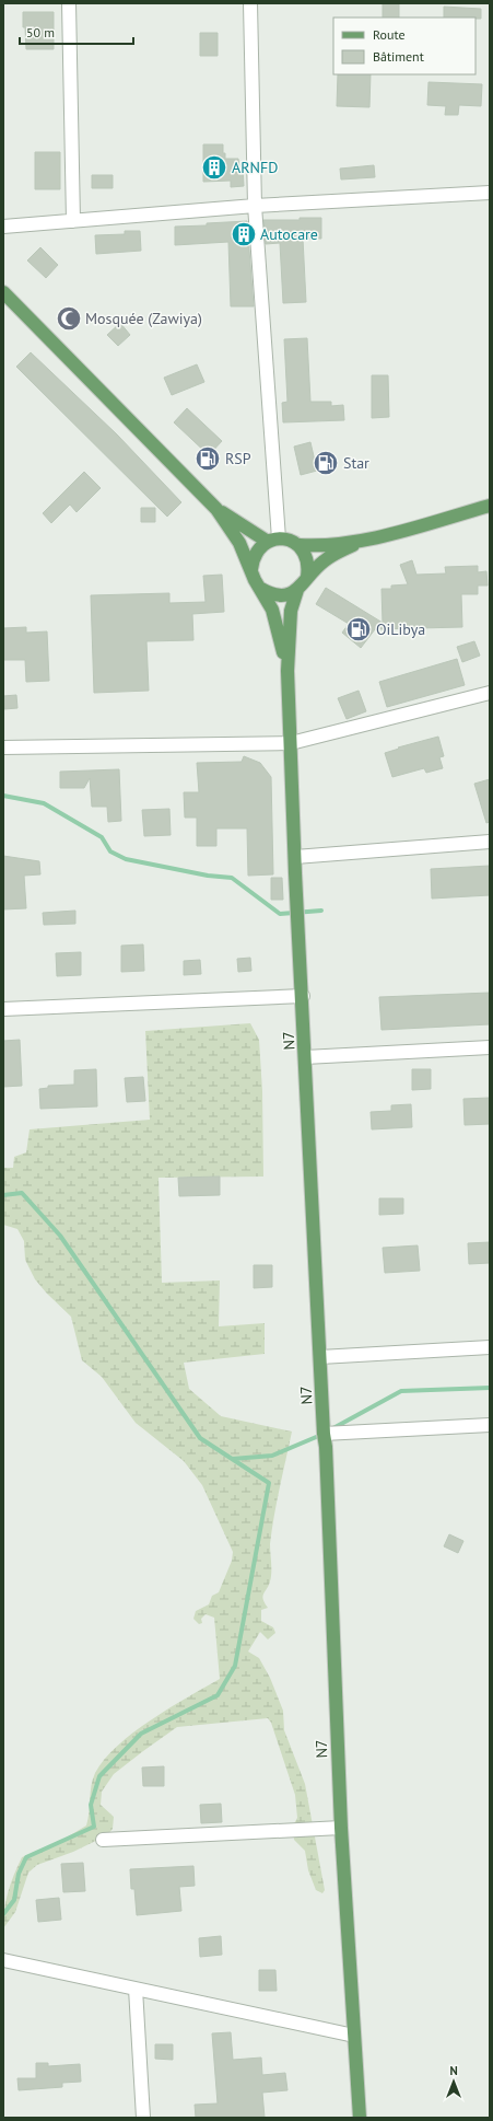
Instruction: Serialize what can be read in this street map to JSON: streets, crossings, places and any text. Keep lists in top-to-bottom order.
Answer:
{
  "streets": {
    "main road": ["N7"]
  },
  "places": {
    "building": ["ARNFD", "Autocare"],
    "mosque": ["Mosquée (Zawiya)"],
    "fuel station": ["RSP", "Star", "OiLibya"]
  },
  "legend": ["Route", "Bâtiment"],
  "scale_bar": "50 m",
  "north": "top"
}
